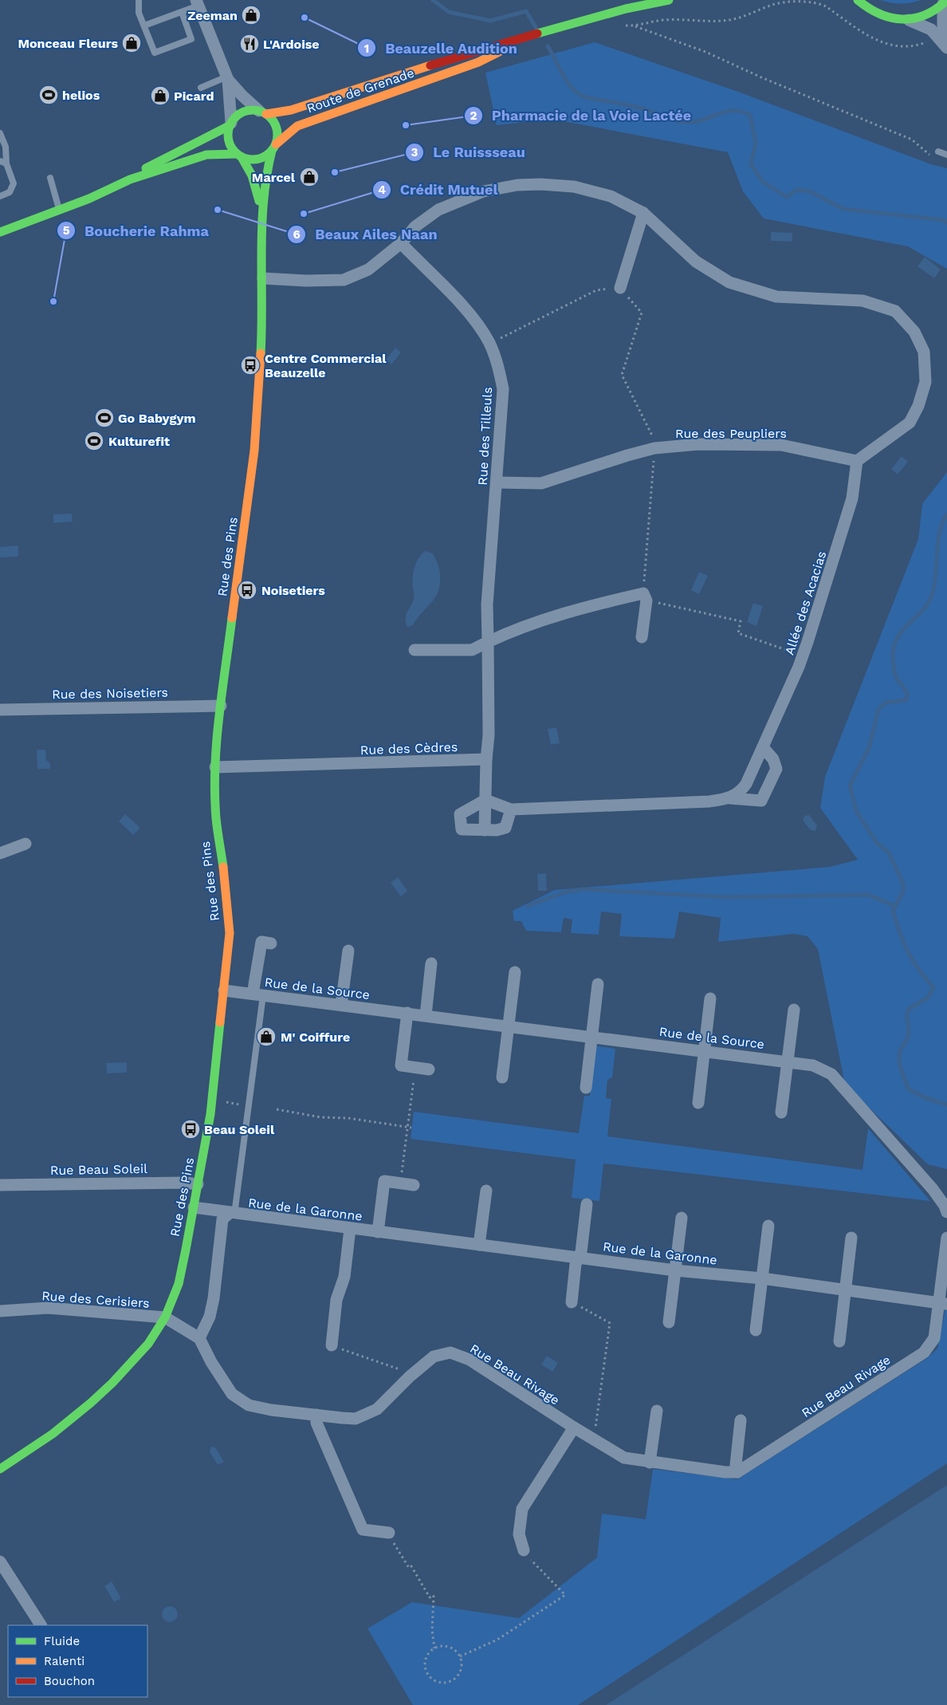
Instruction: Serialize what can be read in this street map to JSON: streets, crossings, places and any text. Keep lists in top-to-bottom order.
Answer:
{
  "streets": {
    "street": [
      "Route de Grenade",
      "Rue des Peupliers",
      "Rue des Tilleuls",
      "Rue des Pins",
      "Allée des Acacias",
      "Rue des Noisetiers",
      "Rue des Cèdres",
      "Rue de la Source",
      "Rue Beau Soleil",
      "Rue de la Garonne",
      "Rue des Cerisiers",
      "Rue Beau Rivage"
    ]
  },
  "crossings": [
    ["Route de Grenade", "Rue des Pins"],
    ["Rue des Peupliers", "Rue des Tilleuls"],
    ["Rue des Peupliers", "Allée des Acacias"],
    ["Rue des Pins", "Rue des Noisetiers"],
    ["Rue des Pins", "Rue des Cèdres"],
    ["Rue des Pins", "Rue de la Source"],
    ["Rue des Pins", "Rue Beau Soleil"],
    ["Rue des Pins", "Rue de la Garonne"],
    ["Rue des Pins", "Rue des Cerisiers"],
    ["Rue de la Garonne", "Rue Beau Rivage"]
  ],
  "places": {
    "shop": [
      "Zeeman",
      "Monceau Fleurs",
      "Picard",
      "Marcel",
      "M' Coiffure"
    ],
    "other": [
      "Beauzelle Audition",
      "Pharmacie de la Voie Lactée",
      "Le Ruissseau",
      "Beaux Ailes Naan",
      "Crédit Mutuel",
      "Boucherie Rahma"
    ],
    "restaurant": ["L'Ardoise"],
    "sports": ["helios", "Go Babygym", "Kulturefit"],
    "bus stop": ["Centre Commercial Beauzelle", "Noisetiers", "Beau Soleil"]
  },
  "legend": ["Fluide", "Ralenti", "Bouchon"]
}
